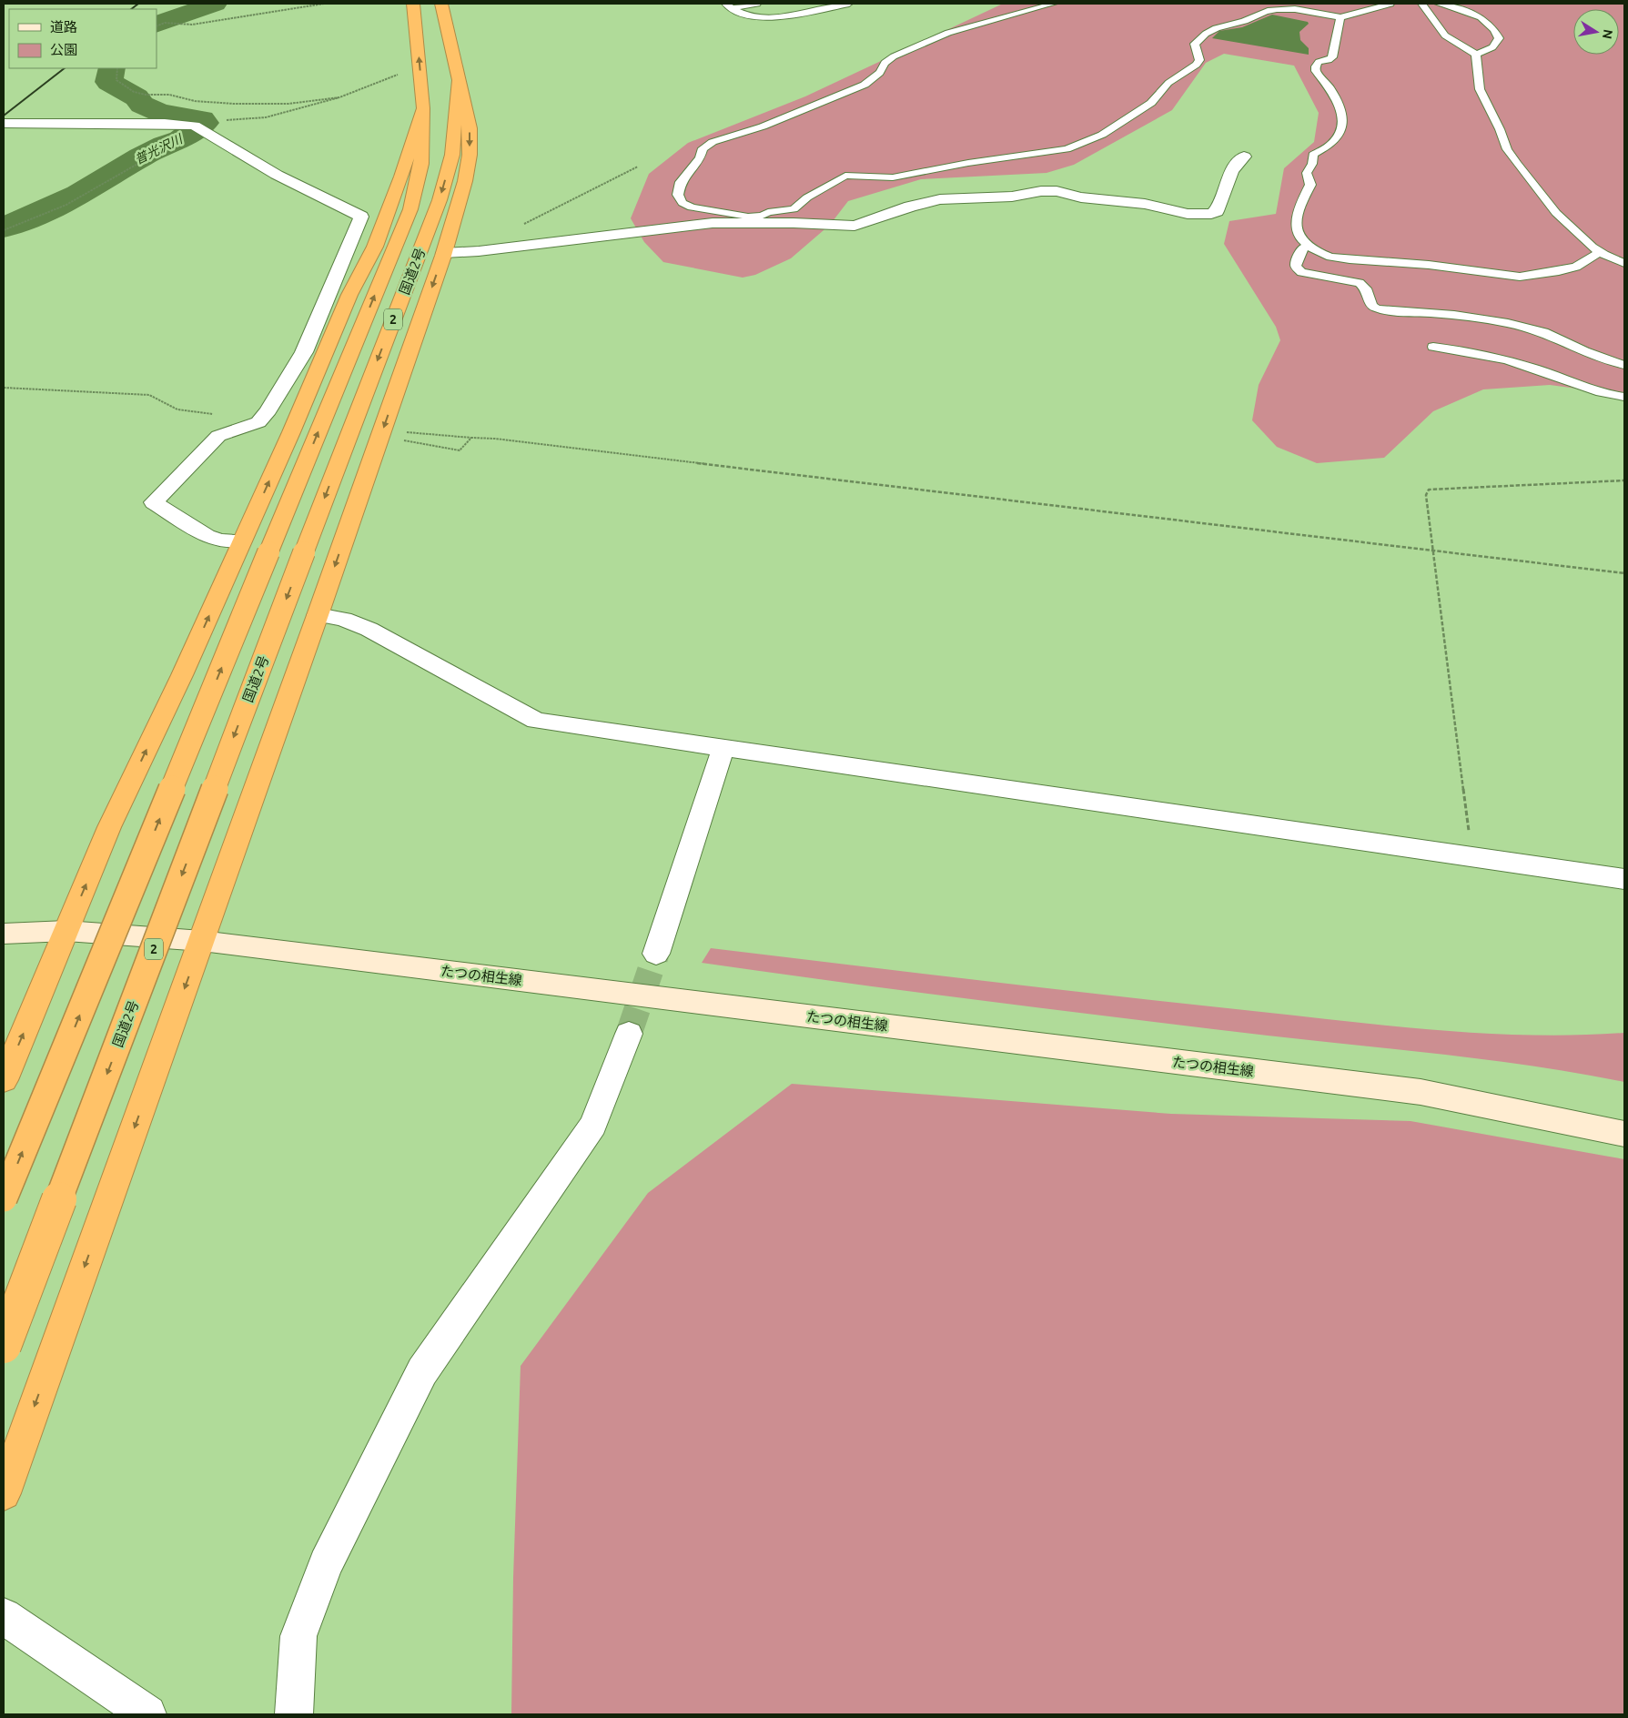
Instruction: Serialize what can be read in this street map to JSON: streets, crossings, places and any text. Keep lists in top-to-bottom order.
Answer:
{
  "streets": {
    "highway": ["国道2号", "2"],
    "main road": ["たつの相生線"]
  },
  "water": ["普光沢川"],
  "legend": ["道路", "公園"],
  "north": "right"
}
